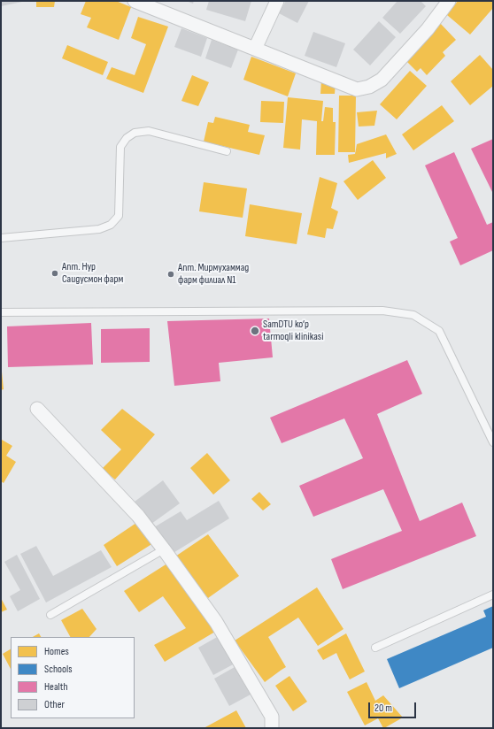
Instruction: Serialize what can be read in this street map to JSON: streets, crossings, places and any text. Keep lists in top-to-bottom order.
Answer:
{
  "places": ["Апт. Нур Саидусмон фарм", "Апт. Мирмухаммад фарм филиал N1", "SamDTU ko‘p tarmoqli klinikasi"],
  "legend": [
    "Homes",
    "Schools",
    "Health",
    "Other"
  ],
  "scale_bar": "20 m"
}
